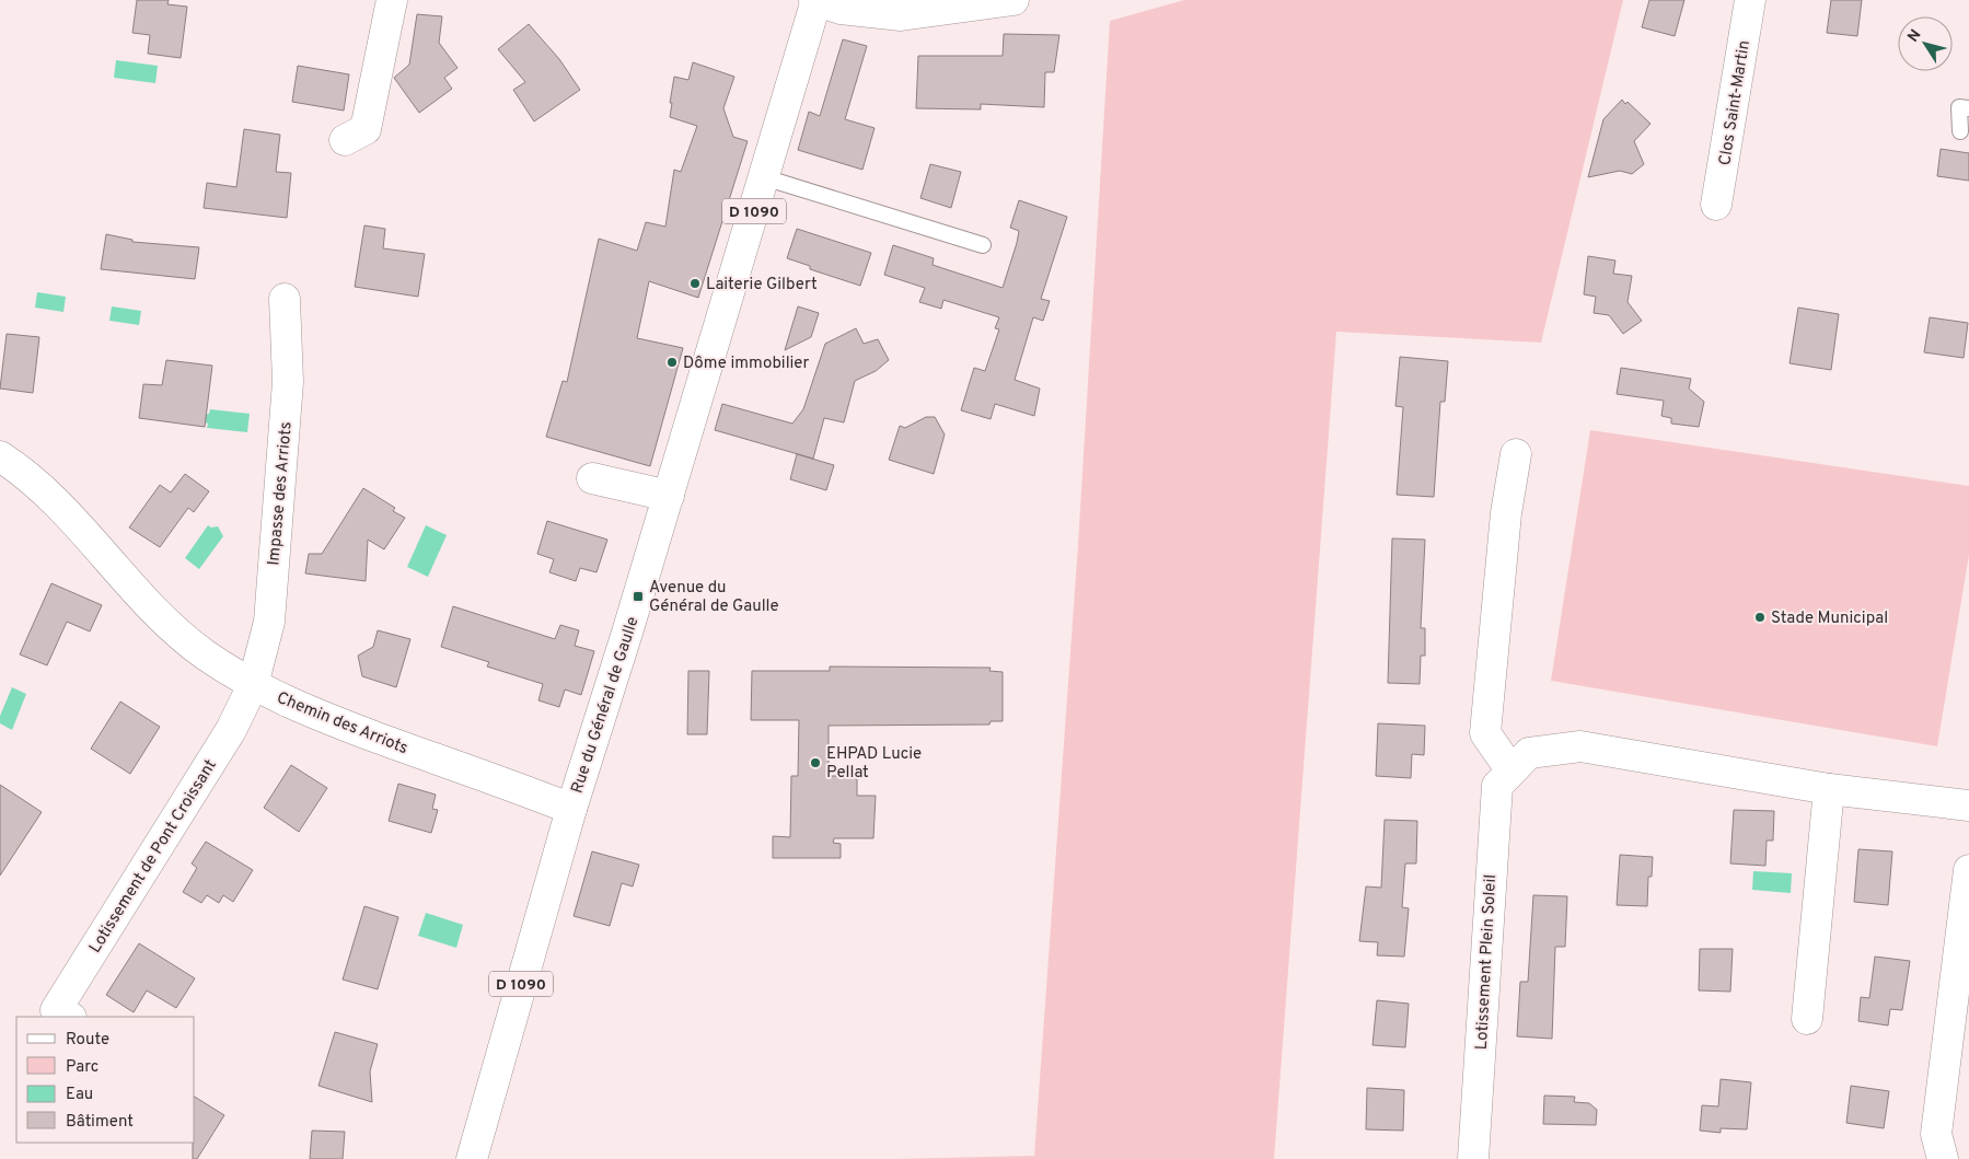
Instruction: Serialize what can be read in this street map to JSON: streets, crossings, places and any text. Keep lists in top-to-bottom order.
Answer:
{
  "streets": {
    "street": [
      "Clos Saint-Martin",
      "D 1090",
      "Impasse des Arriots",
      "Rue du Général de Gaulle",
      "Chemin des Arriots",
      "Lotissement de Pont Croissant",
      "Lotissement Plein Soleil"
    ]
  },
  "crossings": [
    ["Impasse des Arriots", "Chemin des Arriots"],
    ["Impasse des Arriots", "Lotissement de Pont Croissant"],
    ["Rue du Général de Gaulle", "Chemin des Arriots"],
    ["Chemin des Arriots", "Lotissement de Pont Croissant"]
  ],
  "places": {
    "other": [
      "Laiterie Gilbert",
      "Dôme immobilier",
      "Stade Municipal",
      "EHPAD Lucie Pellat"
    ],
    "transit": ["Avenue du Général de Gaulle"]
  },
  "legend": [
    "Route",
    "Parc",
    "Eau",
    "Bâtiment"
  ],
  "north": "top left"
}
